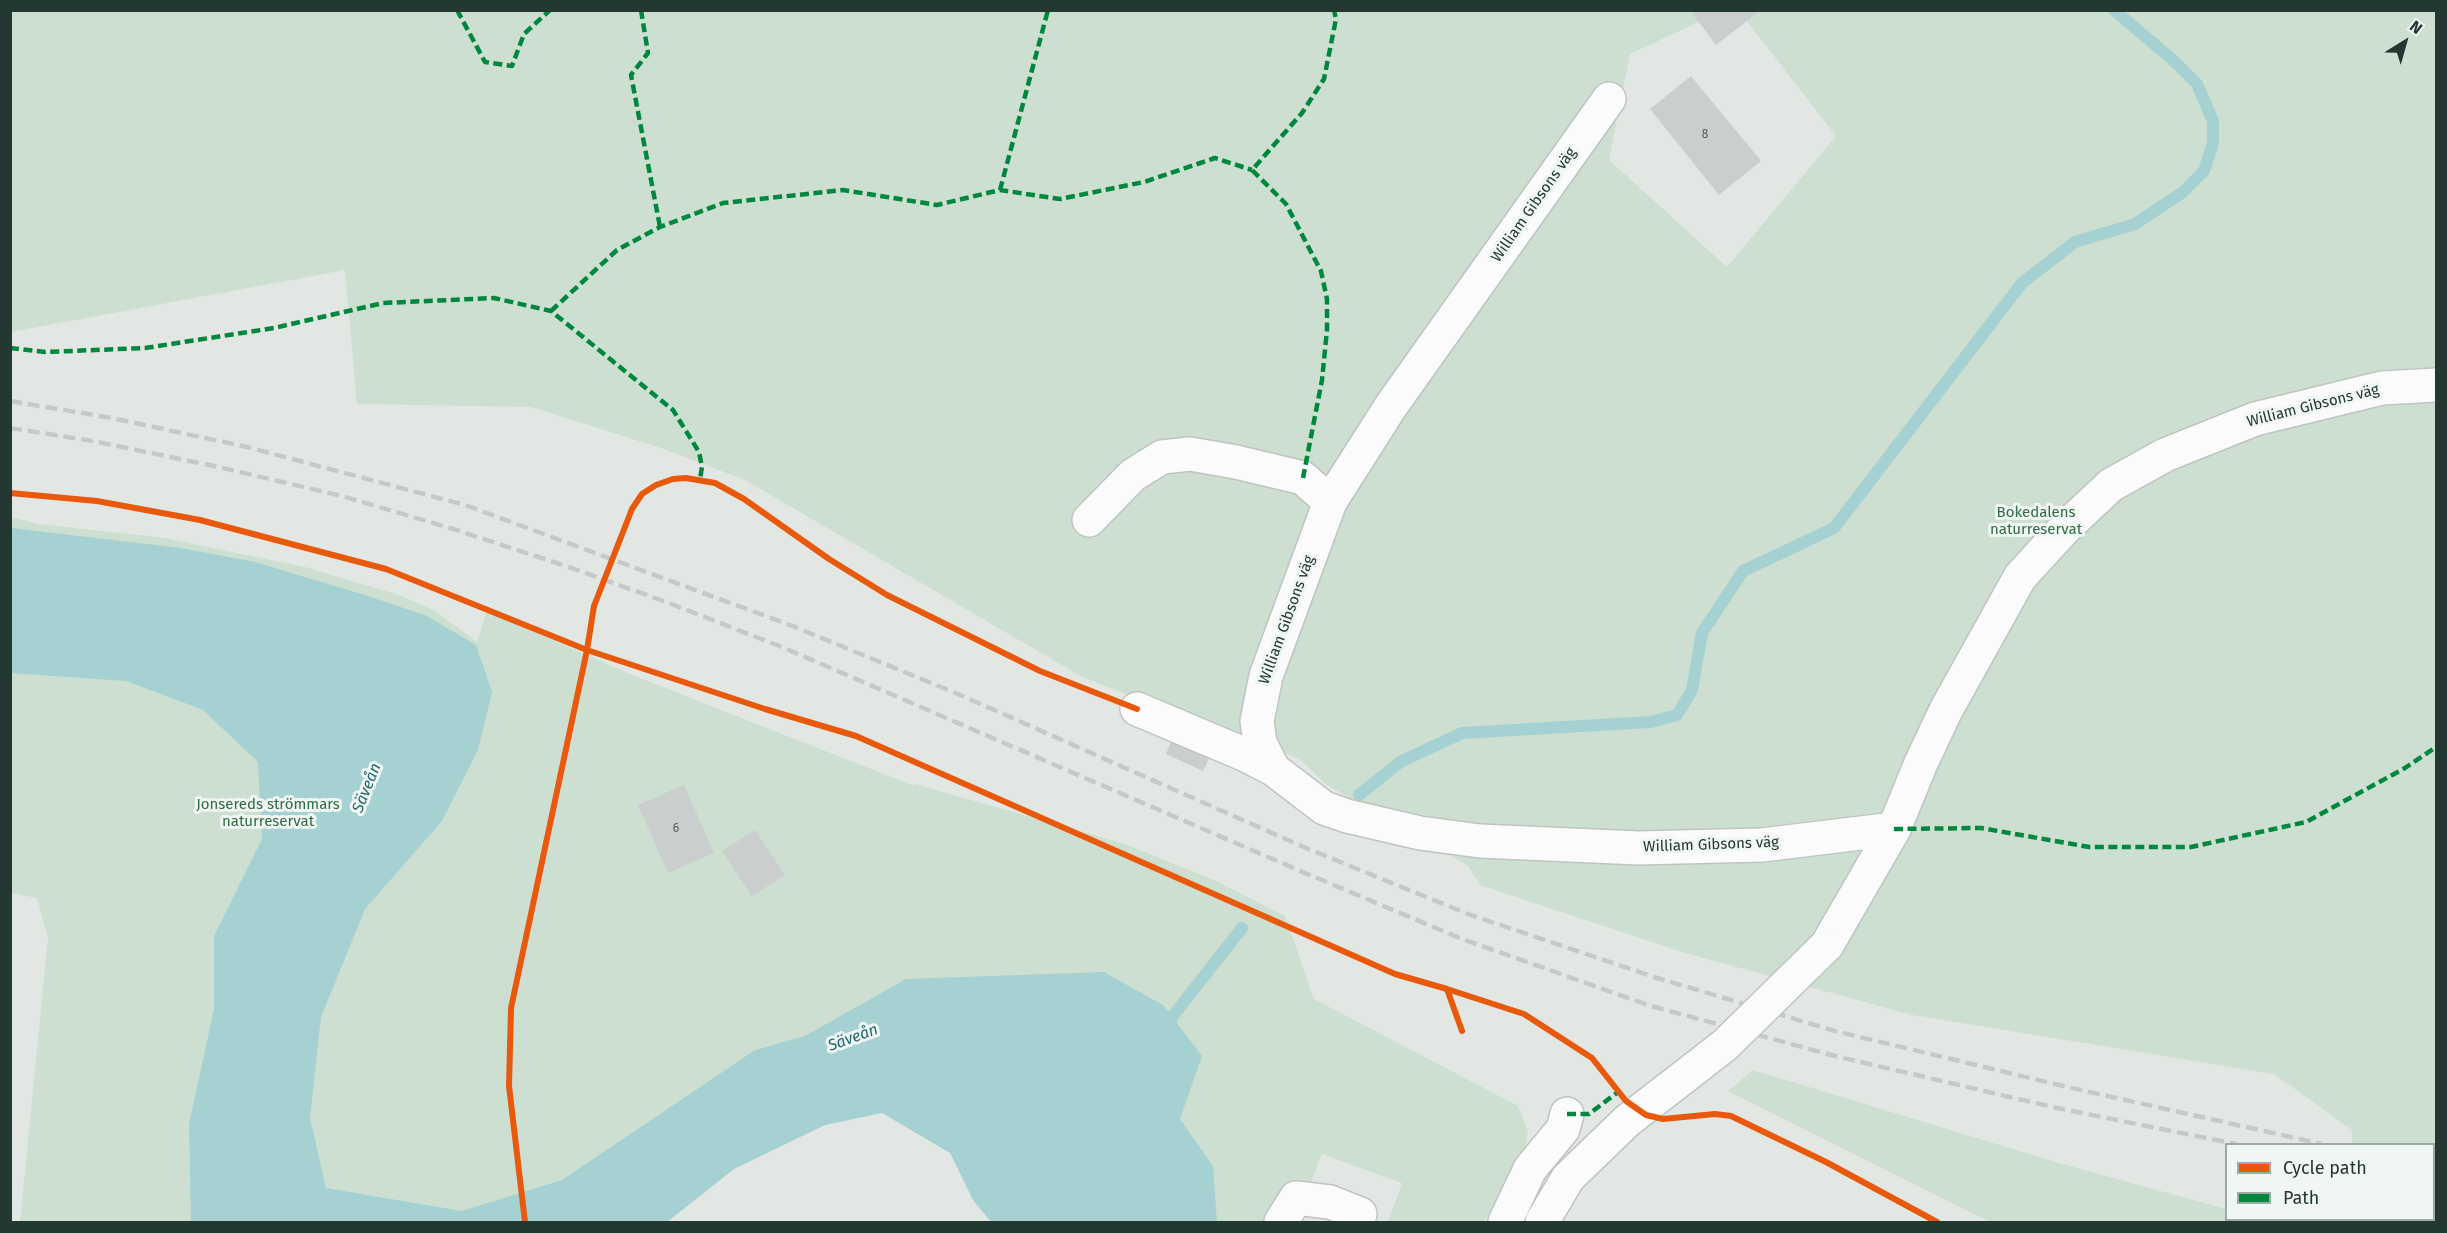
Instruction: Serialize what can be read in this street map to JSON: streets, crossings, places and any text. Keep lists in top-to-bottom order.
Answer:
{
  "streets": {
    "street": ["William Gibsons väg"]
  },
  "water": ["Säveån"],
  "parks": ["Bokedalens naturreservat", "Jonsereds strömmars naturreservat"],
  "house_numbers": ["8", "6"],
  "legend": ["Cycle path", "Path"],
  "north": "top right"
}
